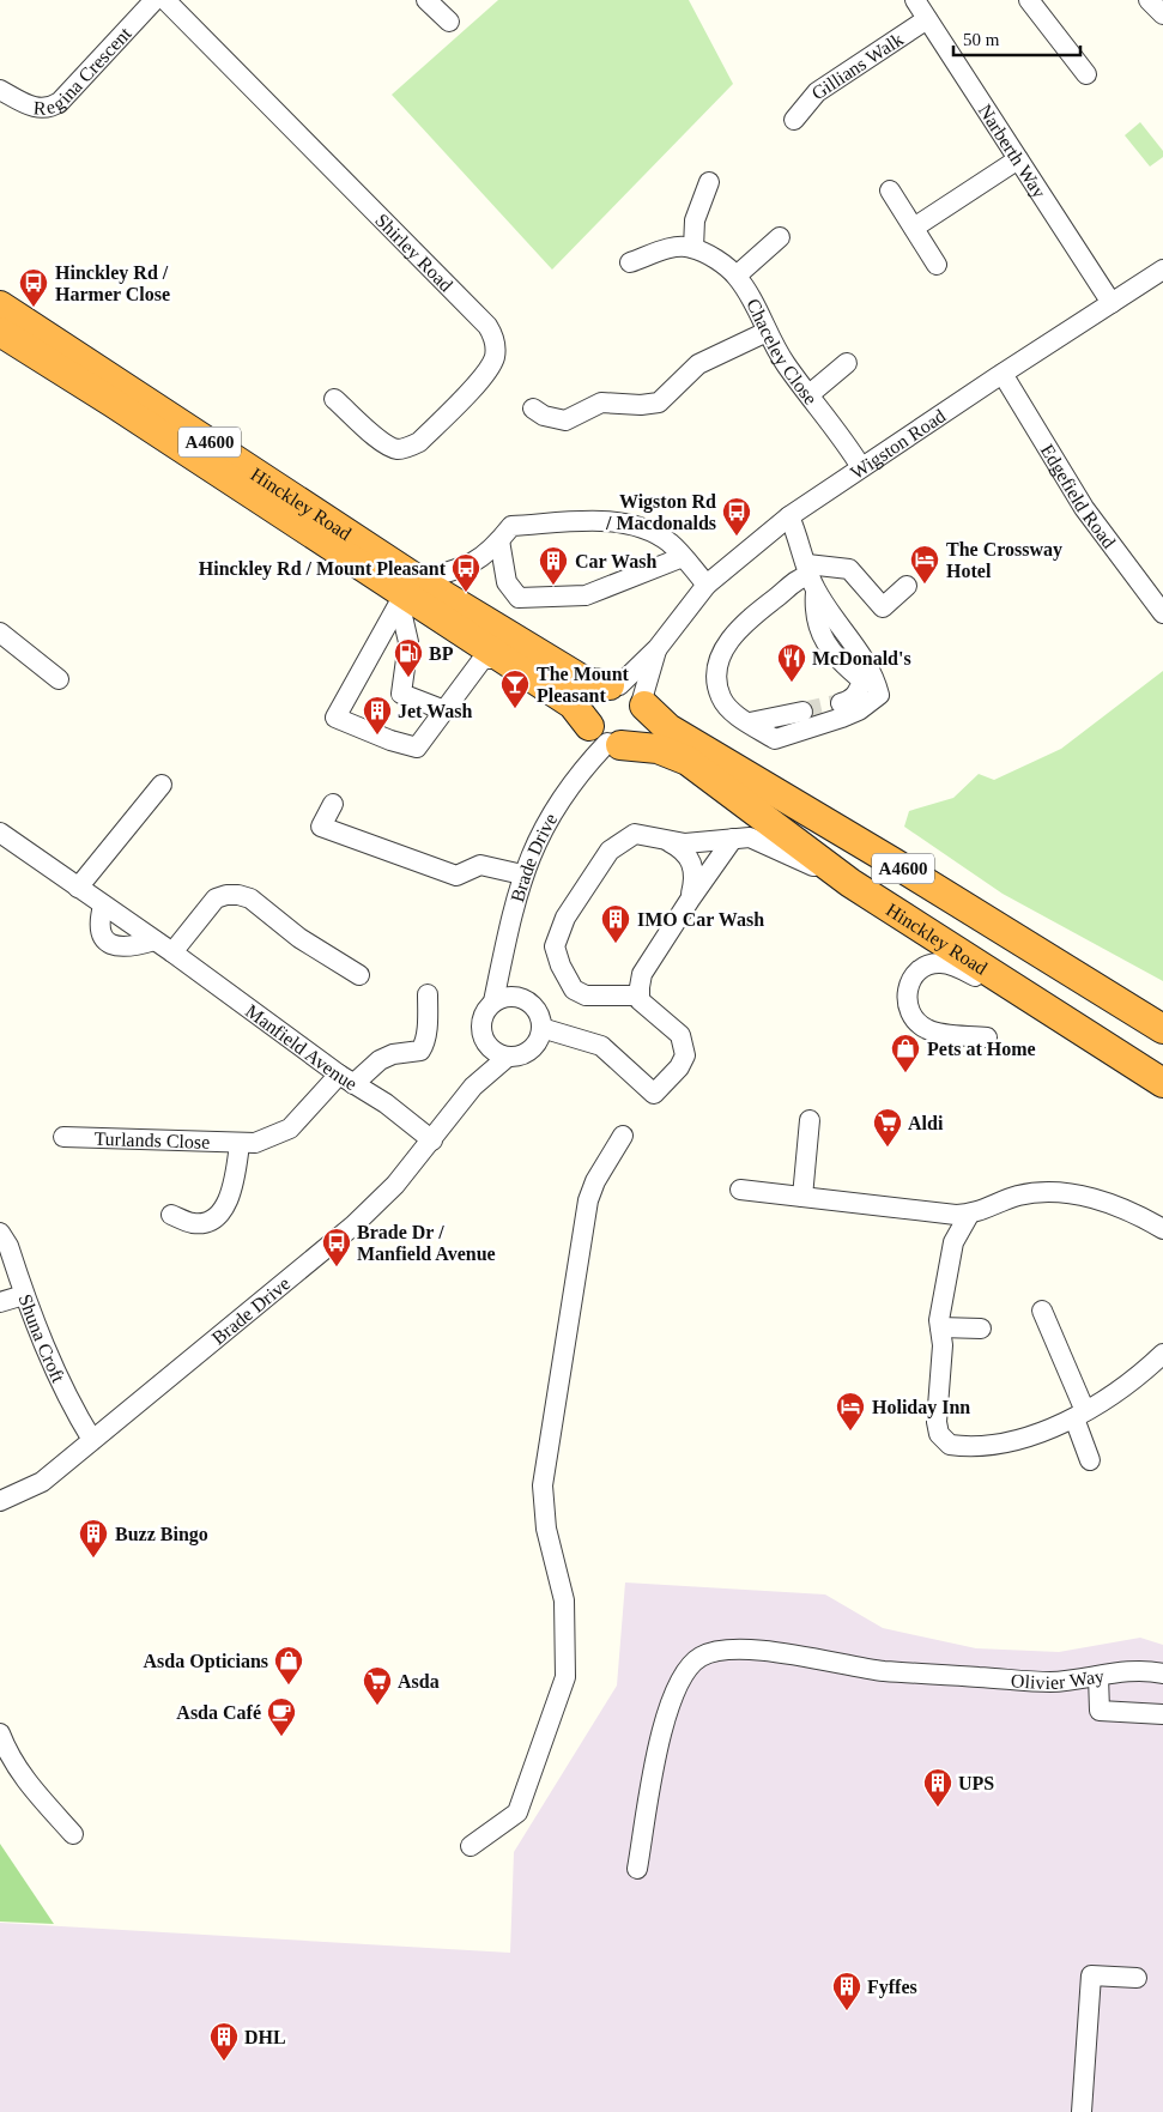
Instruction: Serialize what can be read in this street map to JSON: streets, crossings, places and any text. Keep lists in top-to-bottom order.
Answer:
{
  "streets": {
    "highway": ["A4600", "Hinckley Road"],
    "street": [
      "Regina Crescent",
      "Gillians Walk",
      "Narberth Way",
      "Shirley Road",
      "Chaceley Close",
      "Wigston Road",
      "Edgefield Road",
      "Brade Drive",
      "Manfield Avenue",
      "Turlands Close",
      "Shuna Croft",
      "Olivier Way"
    ]
  },
  "crossings": [
    ["Gillians Walk", "Narberth Way"],
    ["Narberth Way", "Wigston Road"],
    ["Chaceley Close", "Wigston Road"],
    ["Wigston Road", "Edgefield Road"],
    ["Wigston Road", "Hinckley Road"],
    ["Wigston Road", "Brade Drive"],
    ["Hinckley Road", "Brade Drive"],
    ["Brade Drive", "Manfield Avenue"],
    ["Brade Drive", "Shuna Croft"],
    ["Manfield Avenue", "Turlands Close"]
  ],
  "places": {
    "bus stop": [
      "Hinckley Rd / Harmer Close",
      "Wigston Rd / Macdonalds",
      "Hinckley Rd / Mount Pleasant",
      "Brade Dr / Manfield Avenue"
    ],
    "hotel": ["The Crossway Hotel", "Holiday Inn"],
    "building": [
      "Car Wash",
      "Jet Wash",
      "IMO Car Wash",
      "Buzz Bingo",
      "UPS",
      "Fyffes",
      "DHL"
    ],
    "fuel station": ["BP"],
    "restaurant": ["McDonald's"],
    "bar": ["The Mount Pleasant"],
    "shop": ["Pets at Home", "Asda Opticians"],
    "supermarket": ["Aldi", "Asda"],
    "cafe": ["Asda Café"]
  },
  "scale_bar": "50 m"
}
